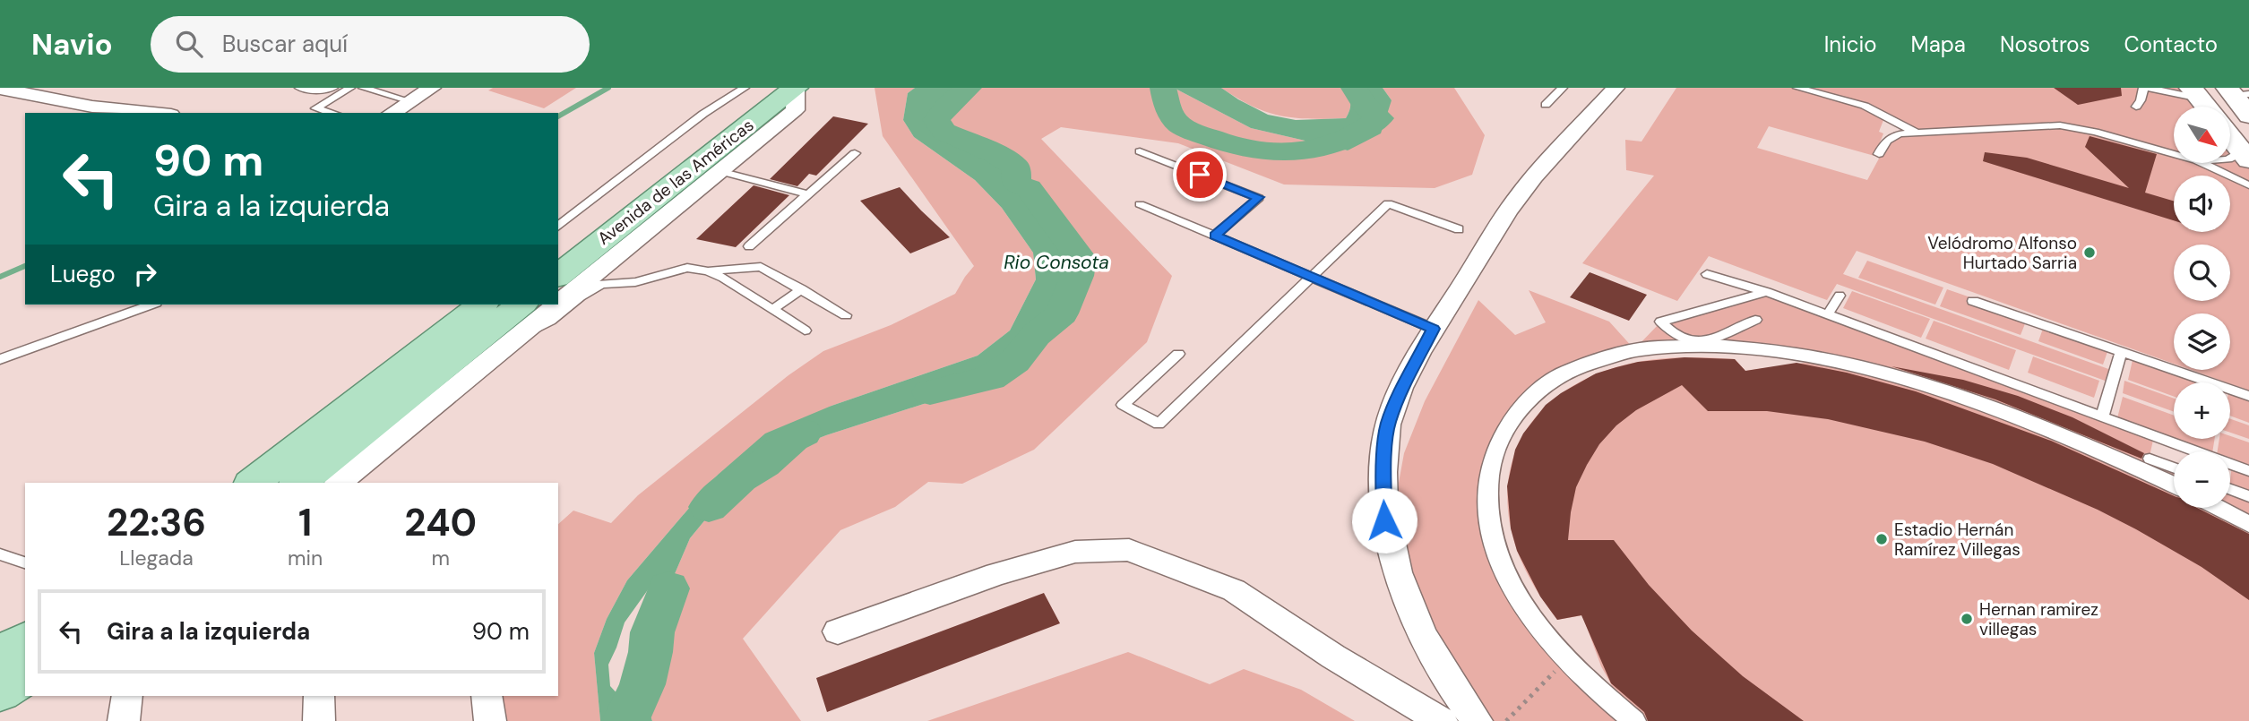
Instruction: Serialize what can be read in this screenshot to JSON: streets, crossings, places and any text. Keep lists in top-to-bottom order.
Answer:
{
  "streets": {
    "main road": ["Avenida de las Américas"]
  },
  "water": ["Rio Consota"],
  "places": ["Velódromo Alfonso Hurtado Sarria", "Estadio Hernán Ramírez Villegas", "Hernan ramirez villegas"],
  "north": "bottom right",
  "page": {
    "header": "Navio",
    "search": "Buscar aquí",
    "nav": [
      "Inicio",
      "Mapa",
      "Nosotros",
      "Contacto"
    ],
    "map_buttons": ["+", "−"],
    "turn": ["90 m", "Gira a la izquierda"],
    "then": "Luego",
    "eta": [
      "22:36",
      "Llegada",
      "1",
      "min",
      "240",
      "m"
    ],
    "list": [
      {
        "name": "Gira a la izquierda",
        "value": "90 m"
      }
    ]
  }
}
